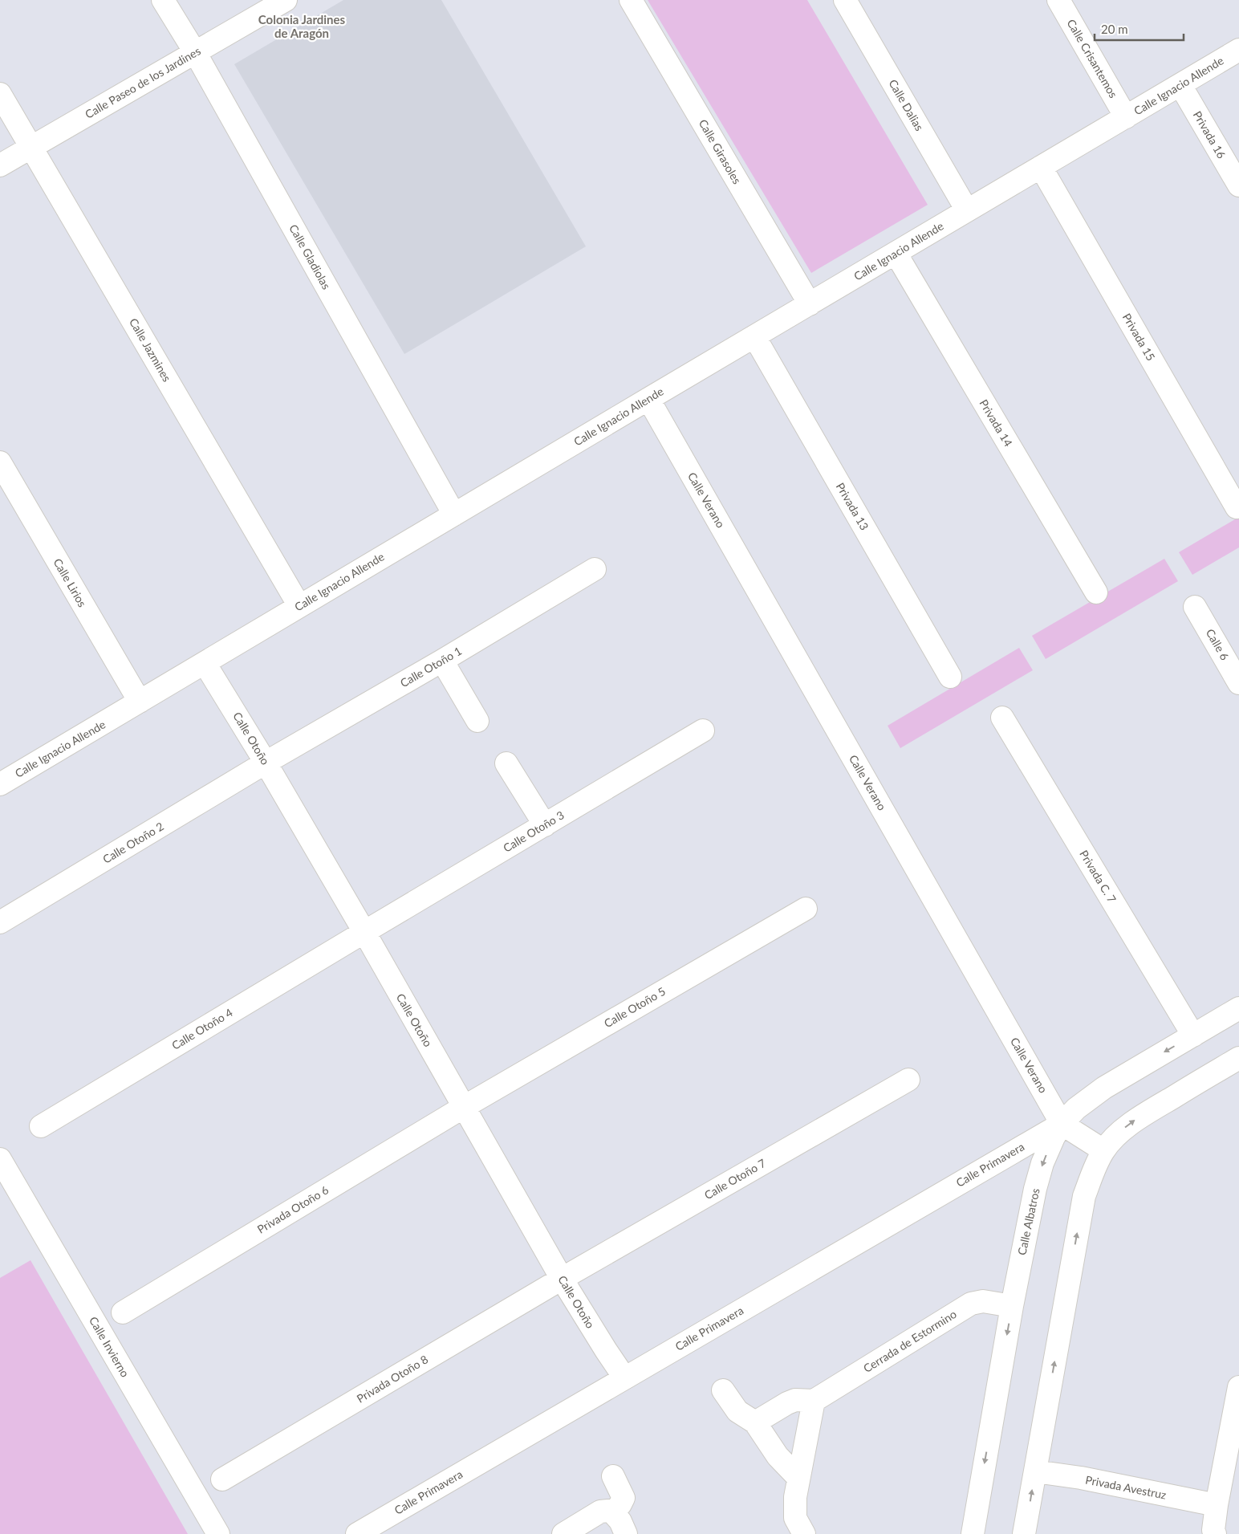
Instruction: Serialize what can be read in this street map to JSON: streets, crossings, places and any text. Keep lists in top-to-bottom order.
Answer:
{
  "streets": {
    "street": [
      "Calle Crisantemos",
      "Calle Paseo de los Jardines",
      "Calle Ignacio Allende",
      "Calle Dalias",
      "Privada 16",
      "Calle Girasoles",
      "Calle Gladiolas",
      "Privada 15",
      "Calle Jazmines",
      "Privada 14",
      "Calle Verano",
      "Privada 13",
      "Calle Lirios",
      "Calle 6",
      "Calle Otoño 1",
      "Calle Otoño",
      "Calle Otoño 3",
      "Calle Otoño 2",
      "Privada C. 7",
      "Calle Otoño 5",
      "Calle Otoño 4",
      "Calle Primavera",
      "Calle Otoño 7",
      "Privada Otoño 6",
      "Calle Albatros",
      "Cerrada de Estormino",
      "Calle Invierno",
      "Privada Otoño 8",
      "Privada Avestruz"
    ]
  },
  "crossings": [
    ["Calle Crisantemos", "Calle Ignacio Allende"],
    ["Calle Paseo de los Jardines", "Calle Gladiolas"],
    ["Calle Paseo de los Jardines", "Calle Jazmines"],
    ["Calle Ignacio Allende", "Calle Dalias"],
    ["Calle Ignacio Allende", "Privada 16"],
    ["Calle Ignacio Allende", "Calle Girasoles"],
    ["Calle Ignacio Allende", "Calle Gladiolas"],
    ["Calle Ignacio Allende", "Privada 15"],
    ["Calle Ignacio Allende", "Calle Jazmines"],
    ["Calle Ignacio Allende", "Privada 14"],
    ["Calle Ignacio Allende", "Calle Verano"],
    ["Calle Ignacio Allende", "Privada 13"],
    ["Calle Ignacio Allende", "Calle Lirios"],
    ["Calle Ignacio Allende", "Calle Otoño"],
    ["Calle Verano", "Calle Primavera"],
    ["Calle Verano", "Calle Albatros"],
    ["Calle Otoño 1", "Calle Otoño"],
    ["Calle Otoño 1", "Calle Otoño 2"],
    ["Calle Otoño", "Calle Otoño 3"],
    ["Calle Otoño", "Calle Otoño 2"],
    ["Calle Otoño", "Calle Otoño 5"],
    ["Calle Otoño", "Calle Otoño 4"],
    ["Calle Otoño", "Calle Primavera"],
    ["Calle Otoño", "Calle Otoño 7"],
    ["Calle Otoño", "Privada Otoño 6"],
    ["Calle Otoño", "Privada Otoño 8"],
    ["Calle Otoño 3", "Calle Otoño 4"],
    ["Privada C. 7", "Calle Albatros"],
    ["Calle Otoño 5", "Privada Otoño 6"],
    ["Calle Primavera", "Calle Albatros"],
    ["Calle Otoño 7", "Privada Otoño 8"],
    ["Calle Albatros", "Cerrada de Estormino"]
  ],
  "districts": ["Colonia Jardines de Aragón"],
  "scale_bar": "20 m"
}
